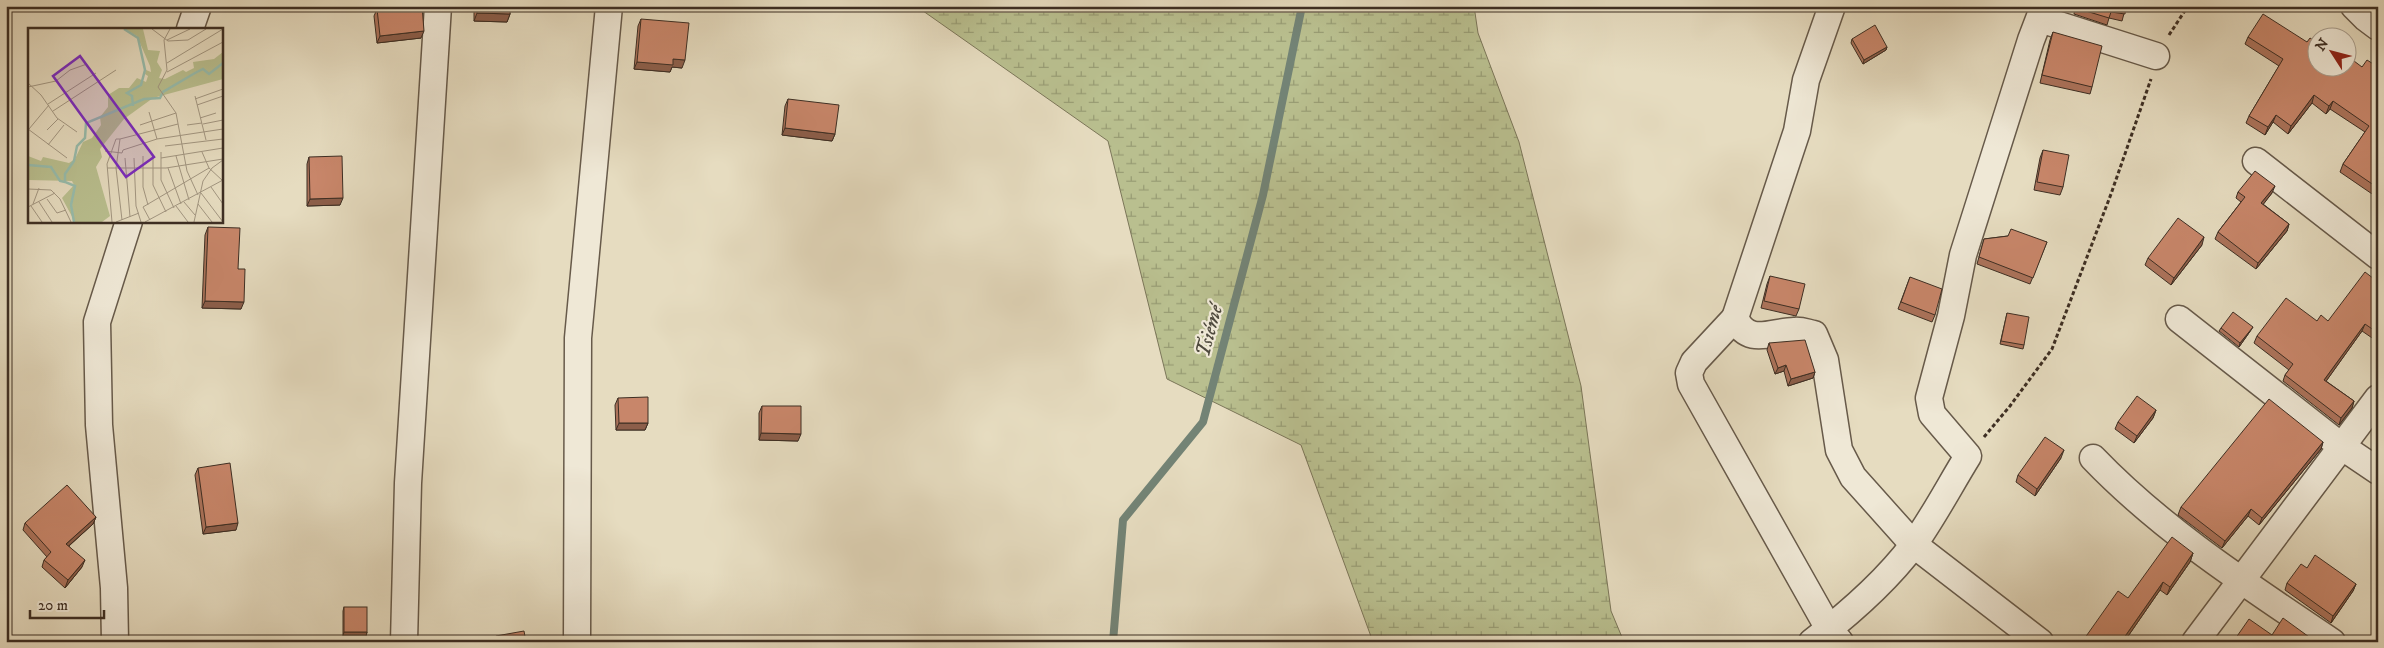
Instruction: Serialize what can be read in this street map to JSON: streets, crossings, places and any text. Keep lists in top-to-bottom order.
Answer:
{
  "water": ["Tsiémé"],
  "scale_bar": "20 m",
  "north": "top left"
}
